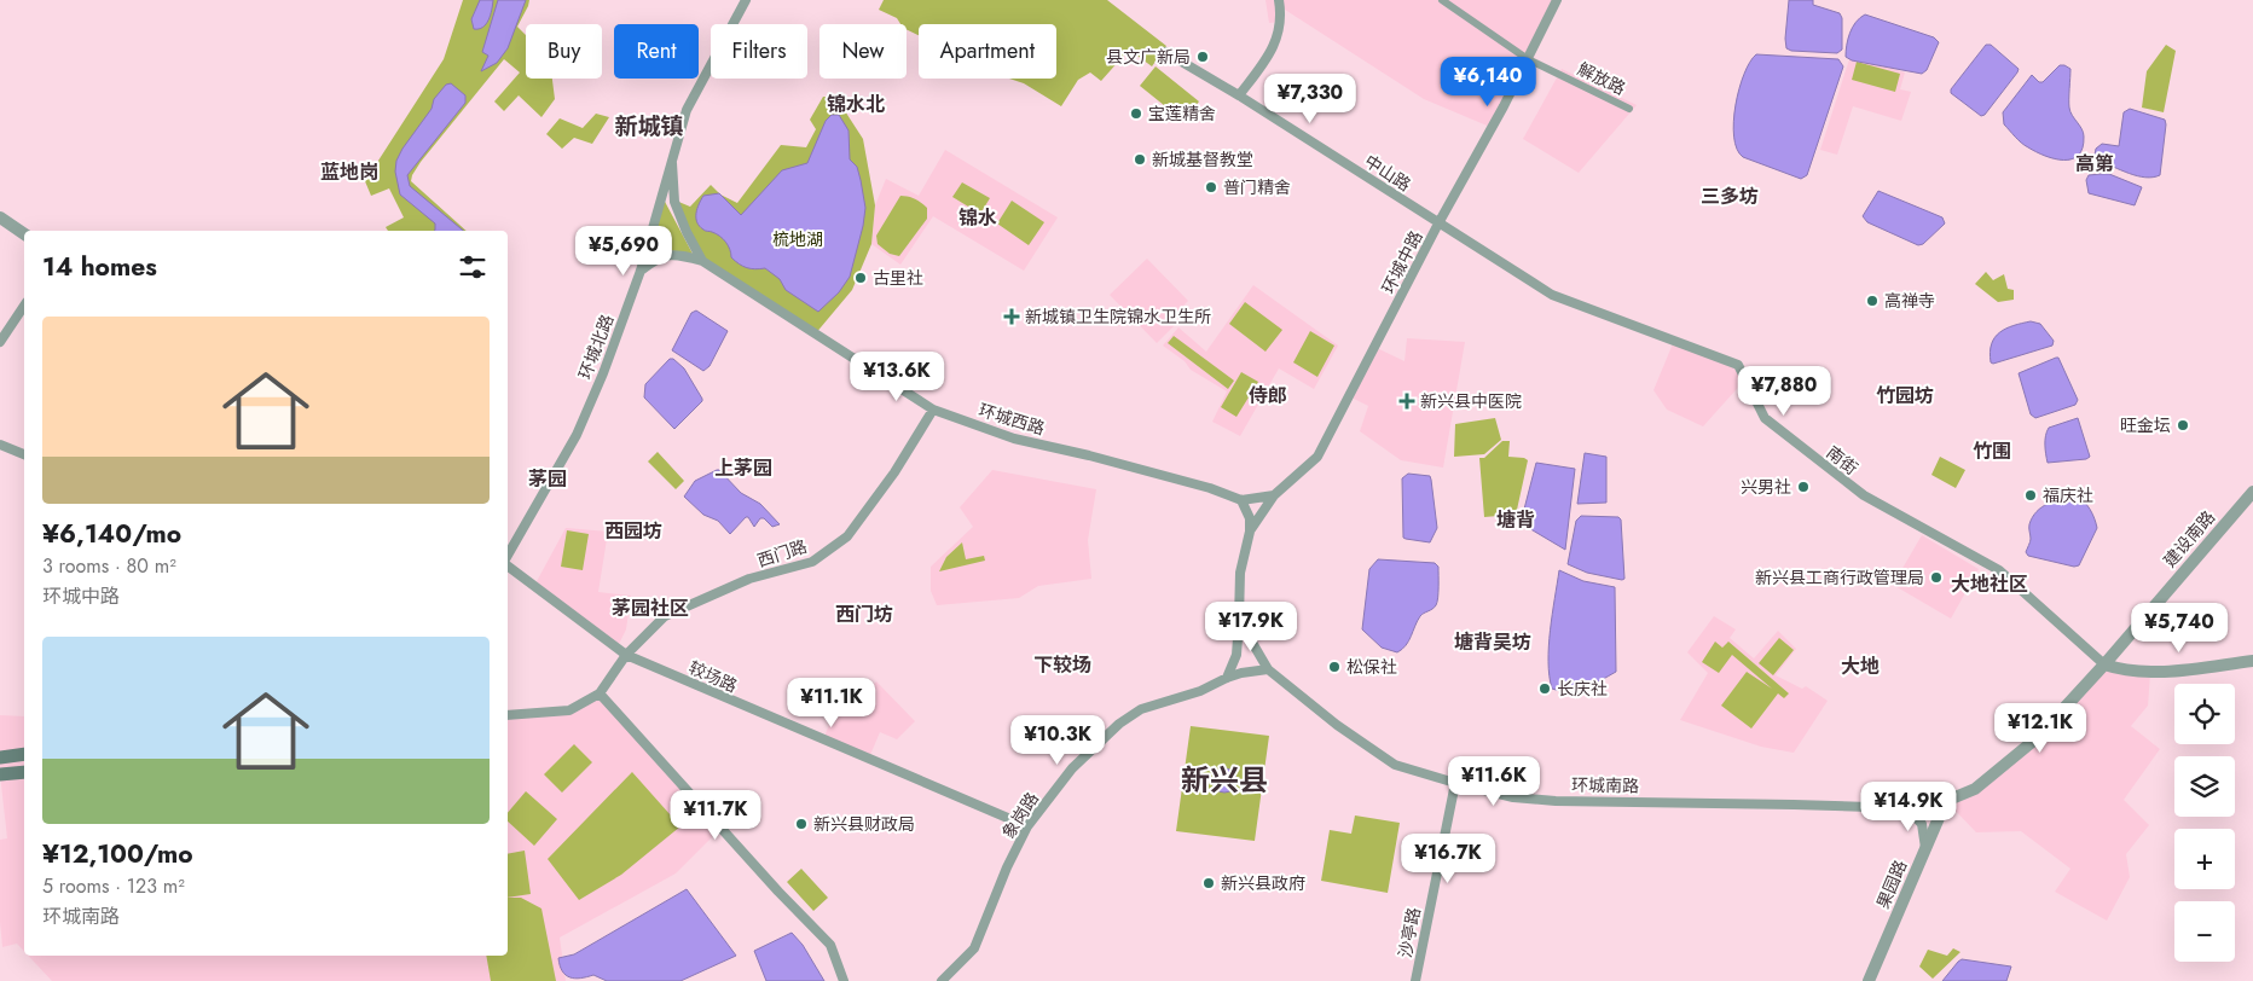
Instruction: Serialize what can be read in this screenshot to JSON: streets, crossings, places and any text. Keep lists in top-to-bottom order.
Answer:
{
  "streets": {
    "street": [
      "解放路",
      "中山路",
      "环城中路",
      "环城北路",
      "环城西路",
      "南街",
      "建设南路",
      "西门路",
      "较场路",
      "环城南路",
      "象岗路",
      "果园路",
      "沙亭路"
    ]
  },
  "crossings": [
    ["解放路", "环城中路"],
    ["中山路", "环城中路"],
    ["中山路", "南街"],
    ["环城中路", "南街"],
    ["环城北路", "环城西路"],
    ["环城西路", "西门路"],
    ["南街", "建设南路"],
    ["南街", "环城南路"],
    ["建设南路", "环城南路"],
    ["西门路", "较场路"],
    ["较场路", "象岗路"],
    ["环城南路", "象岗路"],
    ["环城南路", "果园路"],
    ["环城南路", "沙亭路"]
  ],
  "districts": [
    "锦水北",
    "新城镇",
    "高第",
    "蓝地岗",
    "三多坊",
    "锦水",
    "侍郎",
    "竹园坊",
    "竹围",
    "上茅园",
    "茅园",
    "塘背",
    "西园坊",
    "大地社区",
    "茅园社区",
    "西门坊",
    "塘背吴坊",
    "下较场",
    "大地",
    "新兴县"
  ],
  "parks": ["梳地湖"],
  "places": {
    "other": [
      "县文广新局",
      "宝莲精舍",
      "新城基督教堂",
      "普门精舍",
      "古里社",
      "高禅寺",
      "旺金坛",
      "兴男社",
      "福庆社",
      "新兴县工商行政管理局",
      "松保社",
      "长庆社",
      "新兴县财政局",
      "新兴县政府"
    ],
    "health": ["新城镇卫生院锦水卫生所", "新兴县中医院"]
  },
  "page": {
    "chip": [
      "Buy",
      "Rent",
      "Filters",
      "New",
      "Apartment"
    ],
    "price": [
      "¥6,140",
      "¥7,330",
      "¥5,690",
      "¥13.6K",
      "¥7,880",
      "¥17.9K",
      "¥5,740",
      "¥11.1K",
      "¥12.1K",
      "¥10.3K",
      "¥11.6K",
      "¥14.9K",
      "¥11.7K",
      "¥16.7K"
    ],
    "heading": "14 homes",
    "list": [
      {
        "name": "¥6,140/mo",
        "note": "3 rooms · 80 m² · 环城中路"
      },
      {
        "name": "¥12,100/mo",
        "note": "5 rooms · 123 m² · 环城南路"
      }
    ],
    "map_buttons": ["+", "−"]
  }
}
